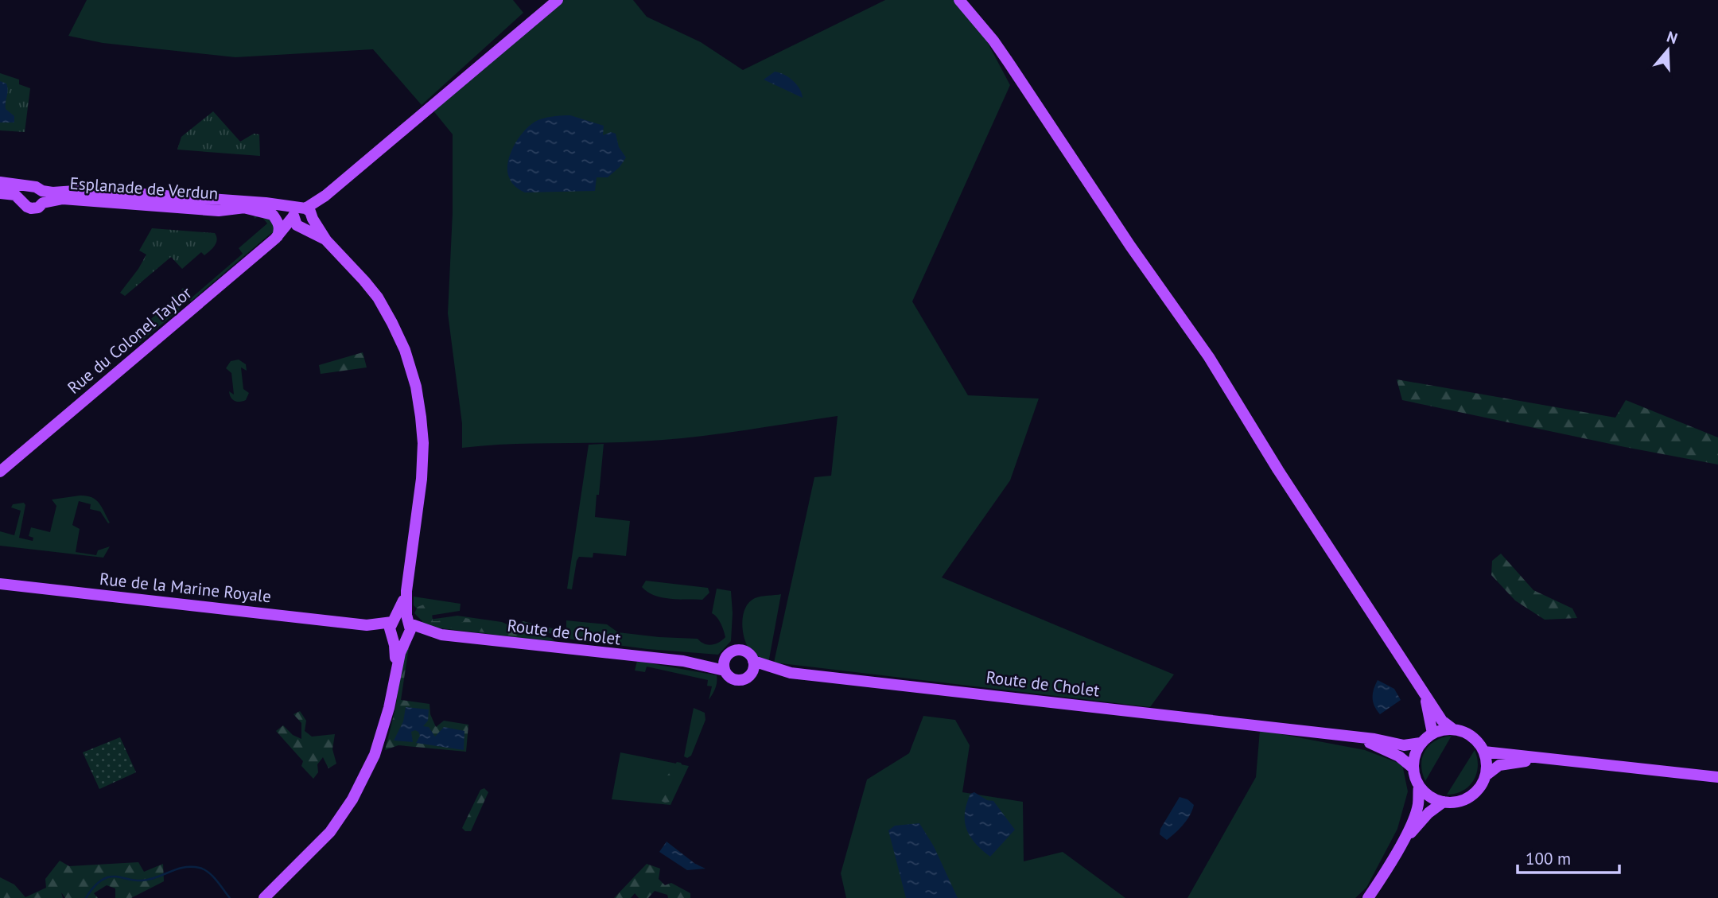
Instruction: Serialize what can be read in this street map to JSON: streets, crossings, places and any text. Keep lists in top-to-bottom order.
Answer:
{
  "streets": {
    "main road": [
      "Esplanade de Verdun",
      "Rue du Colonel Taylor",
      "Rue de la Marine Royale",
      "Route de Cholet"
    ]
  },
  "crossings": [
    ["Esplanade de Verdun", "Rue du Colonel Taylor"],
    ["Rue de la Marine Royale", "Route de Cholet"]
  ],
  "scale_bar": "100 m",
  "north": "top"
}
